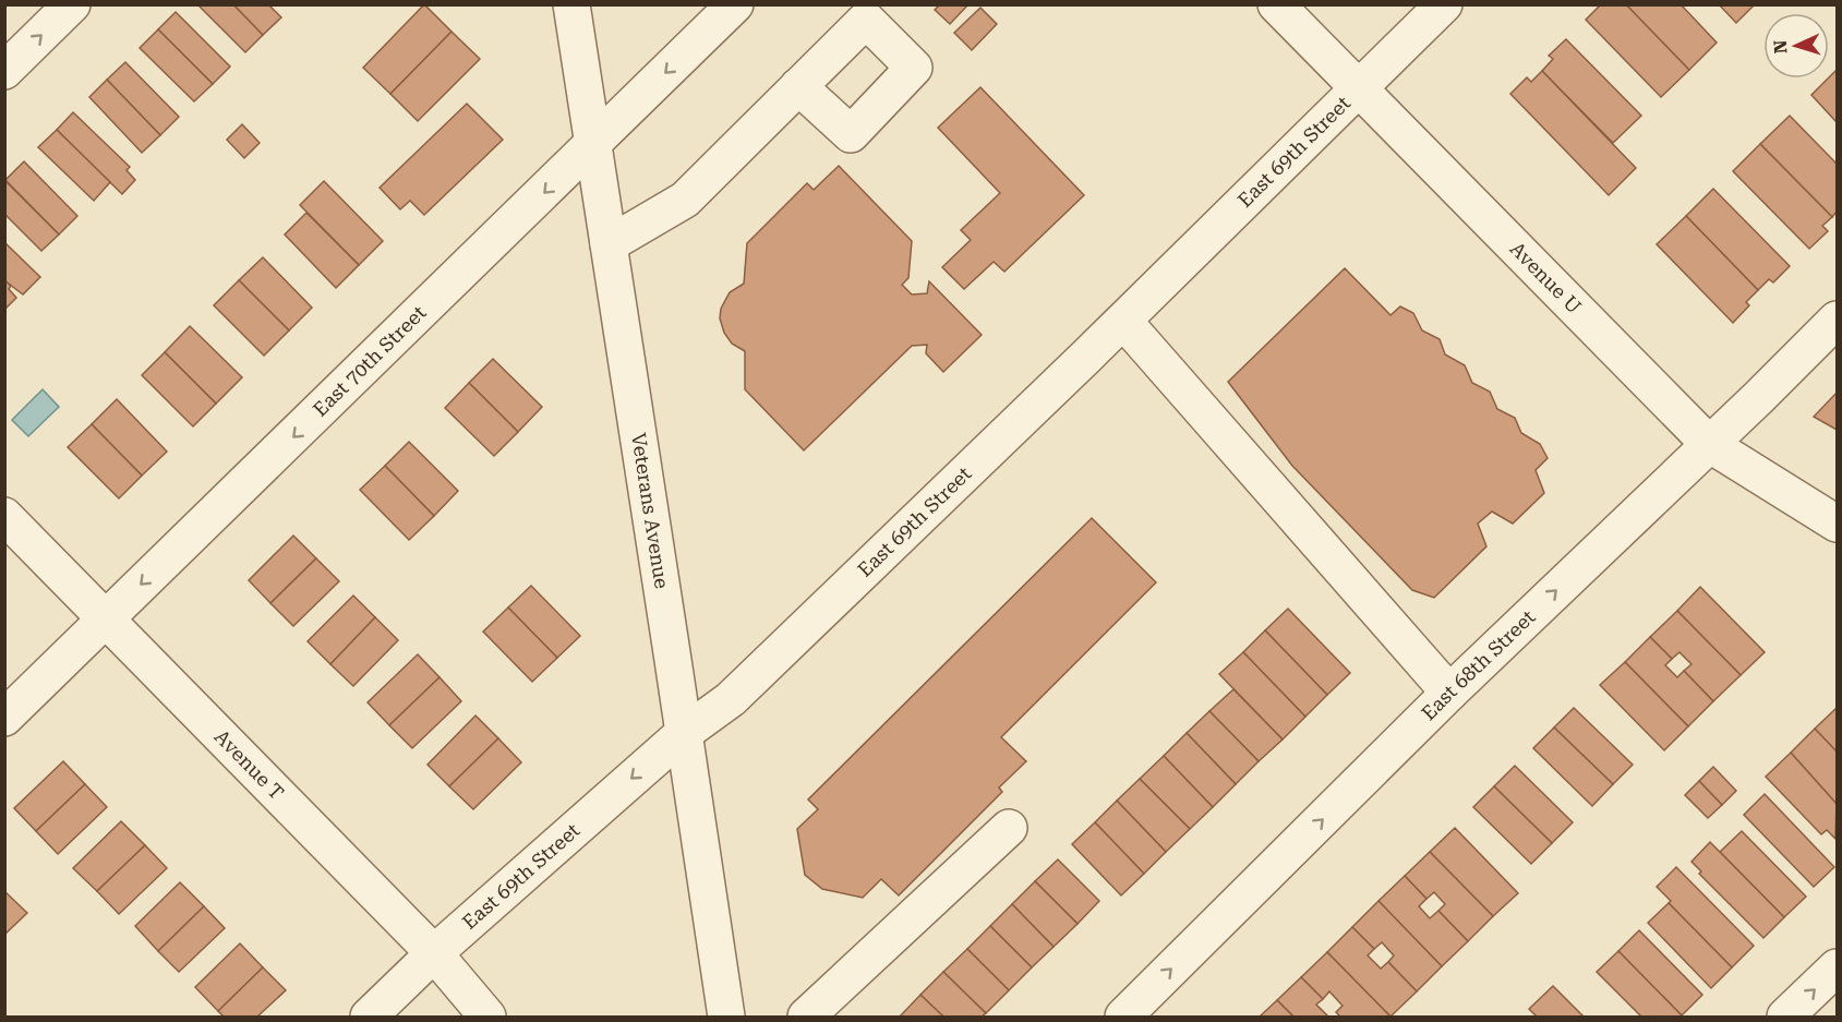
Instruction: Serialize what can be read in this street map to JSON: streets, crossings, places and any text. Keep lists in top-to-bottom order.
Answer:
{
  "streets": {
    "street": [
      "East 69th Street",
      "Avenue U",
      "East 70th Street",
      "Veterans Avenue",
      "East 68th Street",
      "Avenue T"
    ]
  },
  "crossings": [
    ["East 69th Street", "Avenue U"],
    ["East 69th Street", "Veterans Avenue"],
    ["East 69th Street", "Avenue T"],
    ["Avenue U", "East 68th Street"],
    ["East 70th Street", "Veterans Avenue"],
    ["East 70th Street", "Avenue T"]
  ],
  "one_way": ["East 70th Street", "East 68th Street"],
  "north": "left"
}
